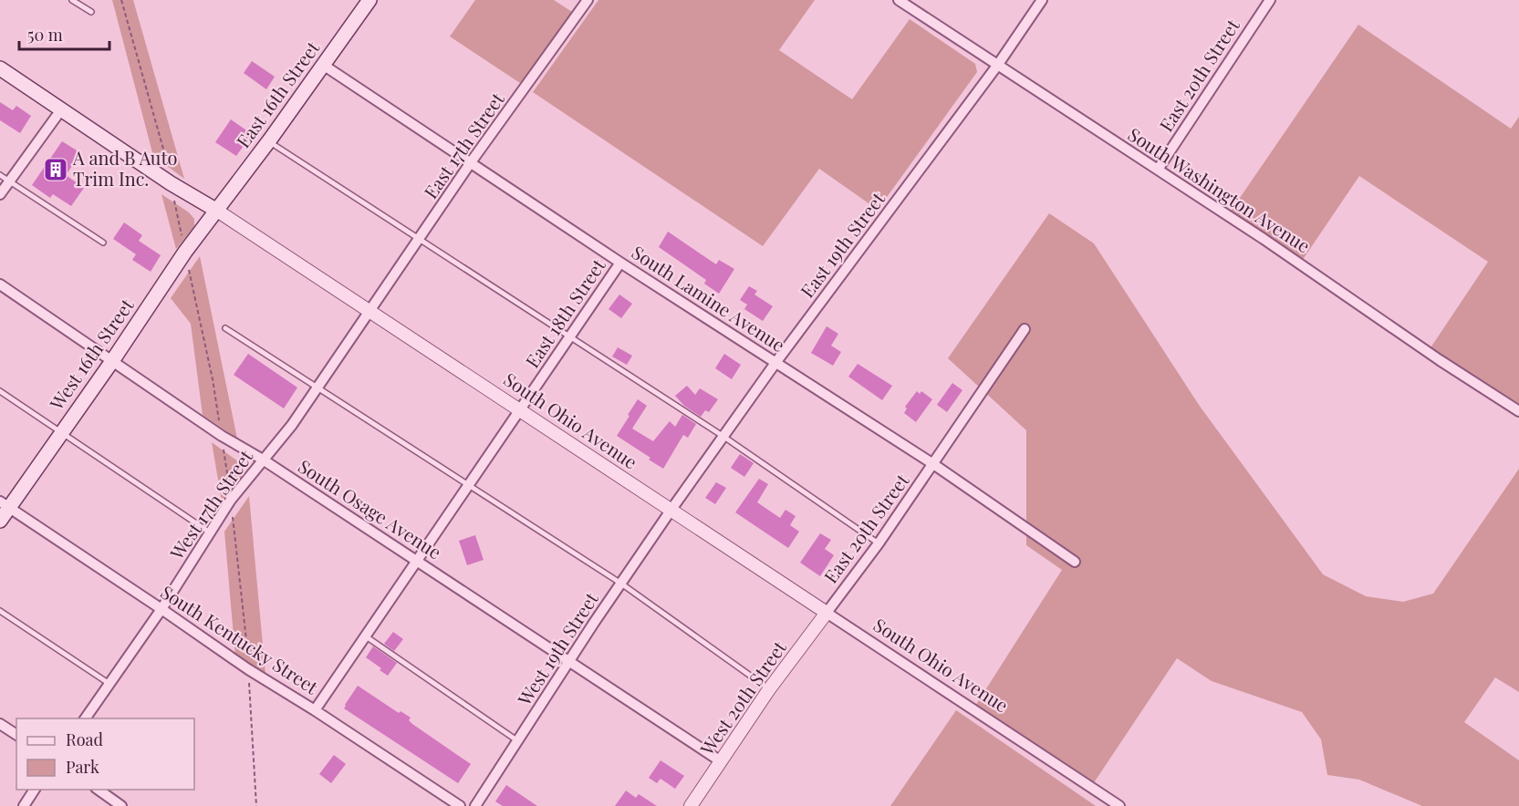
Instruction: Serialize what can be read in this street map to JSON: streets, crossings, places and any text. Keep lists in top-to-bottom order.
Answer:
{
  "streets": {
    "main road": ["East 16th Street", "West 16th Street", "South Ohio Avenue"],
    "street": [
      "East 20th Street",
      "East 17th Street",
      "South Washington Avenue",
      "East 19th Street",
      "South Lamine Avenue",
      "East 18th Street",
      "West 17th Street",
      "South Osage Avenue",
      "South Kentucky Street",
      "West 19th Street",
      "West 20th Street"
    ]
  },
  "crossings": [
    ["East 20th Street", "South Washington Avenue"],
    ["East 20th Street", "South Lamine Avenue"],
    ["East 20th Street", "South Ohio Avenue"],
    ["East 20th Street", "West 20th Street"],
    ["East 16th Street", "South Lamine Avenue"],
    ["East 16th Street", "West 16th Street"],
    ["East 16th Street", "South Ohio Avenue"],
    ["East 17th Street", "South Lamine Avenue"],
    ["East 17th Street", "South Ohio Avenue"],
    ["East 17th Street", "West 17th Street"],
    ["South Washington Avenue", "East 19th Street"],
    ["East 19th Street", "South Lamine Avenue"],
    ["East 19th Street", "South Ohio Avenue"],
    ["East 19th Street", "West 19th Street"],
    ["South Lamine Avenue", "East 18th Street"],
    ["East 18th Street", "South Ohio Avenue"],
    ["East 18th Street", "South Osage Avenue"],
    ["East 18th Street", "South Kentucky Street"],
    ["West 16th Street", "South Ohio Avenue"],
    ["West 16th Street", "South Osage Avenue"],
    ["West 16th Street", "South Kentucky Street"],
    ["South Ohio Avenue", "West 17th Street"],
    ["South Ohio Avenue", "West 19th Street"],
    ["South Ohio Avenue", "West 20th Street"],
    ["West 17th Street", "South Osage Avenue"],
    ["West 17th Street", "South Kentucky Street"],
    ["South Osage Avenue", "West 19th Street"],
    ["South Osage Avenue", "West 20th Street"]
  ],
  "places": {
    "building": ["A and B Auto Trim Inc."]
  },
  "legend": ["Road", "Park"],
  "scale_bar": "50 m"
}
